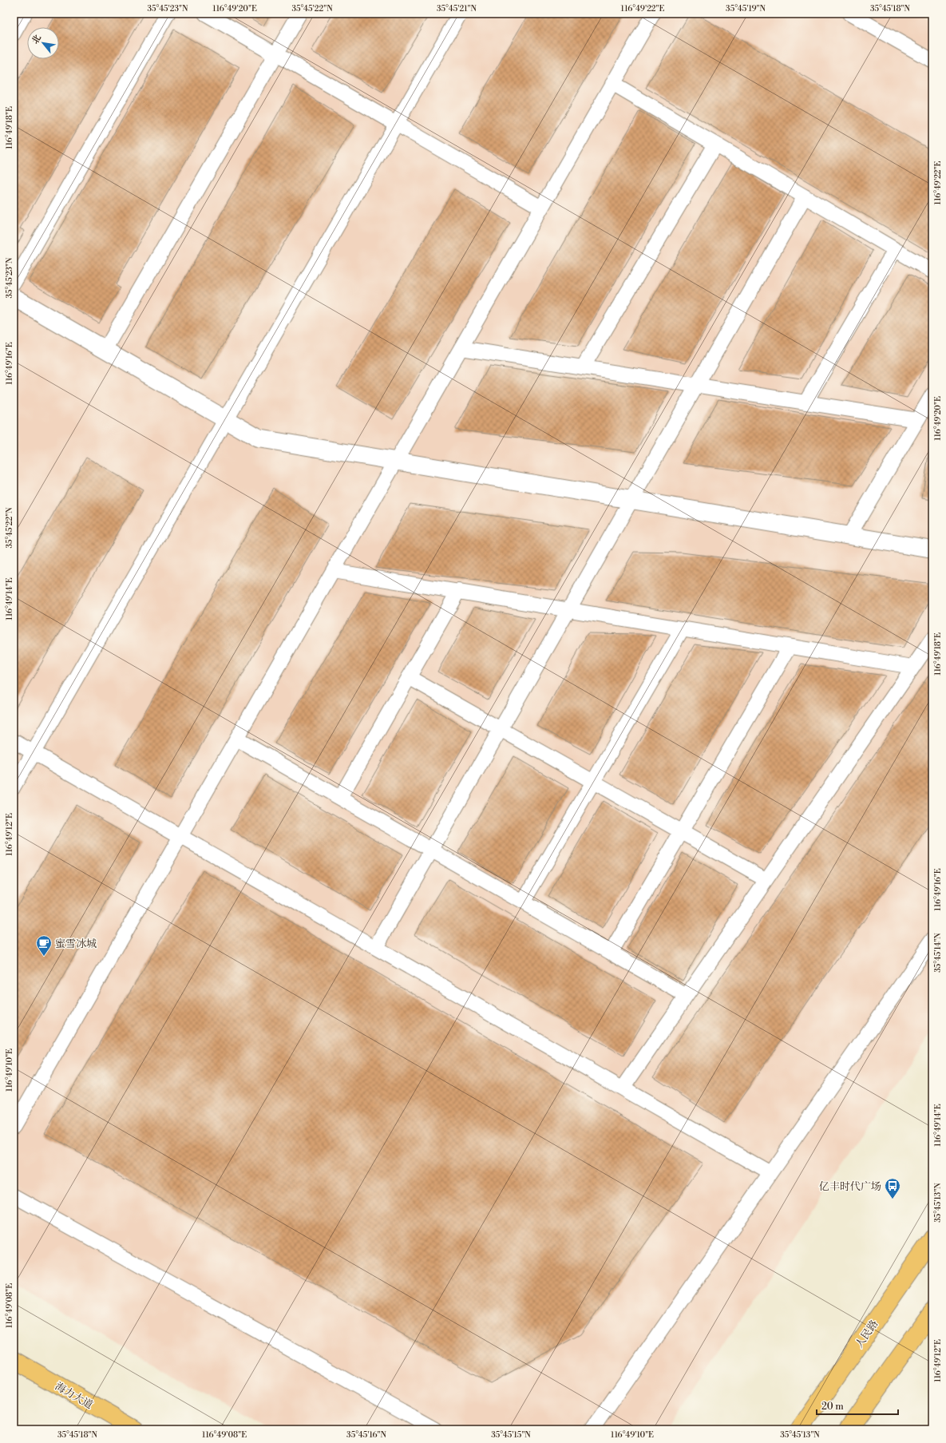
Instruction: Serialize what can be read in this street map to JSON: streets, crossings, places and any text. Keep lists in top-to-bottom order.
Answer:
{
  "streets": {
    "main road": ["人民路", "海力大道"]
  },
  "places": {
    "cafe": ["蜜雪冰城"],
    "bus stop": ["亿丰时代广场"]
  },
  "scale_bar": "20 m",
  "north": "top left",
  "coordinates": [
    "35°45'23\"N",
    "116°49'20\"E",
    "35°45'22\"N",
    "35°45'21\"N",
    "116°49'22\"E",
    "35°45'19\"N",
    "35°45'18\"N",
    "116°49'18\"E",
    "116°49'16\"E",
    "116°49'14\"E",
    "116°49'12\"E",
    "35°45'14\"N",
    "116°49'10\"E",
    "35°45'13\"N",
    "116°49'08\"E",
    "35°45'16\"N",
    "35°45'15\"N"
  ]
}
